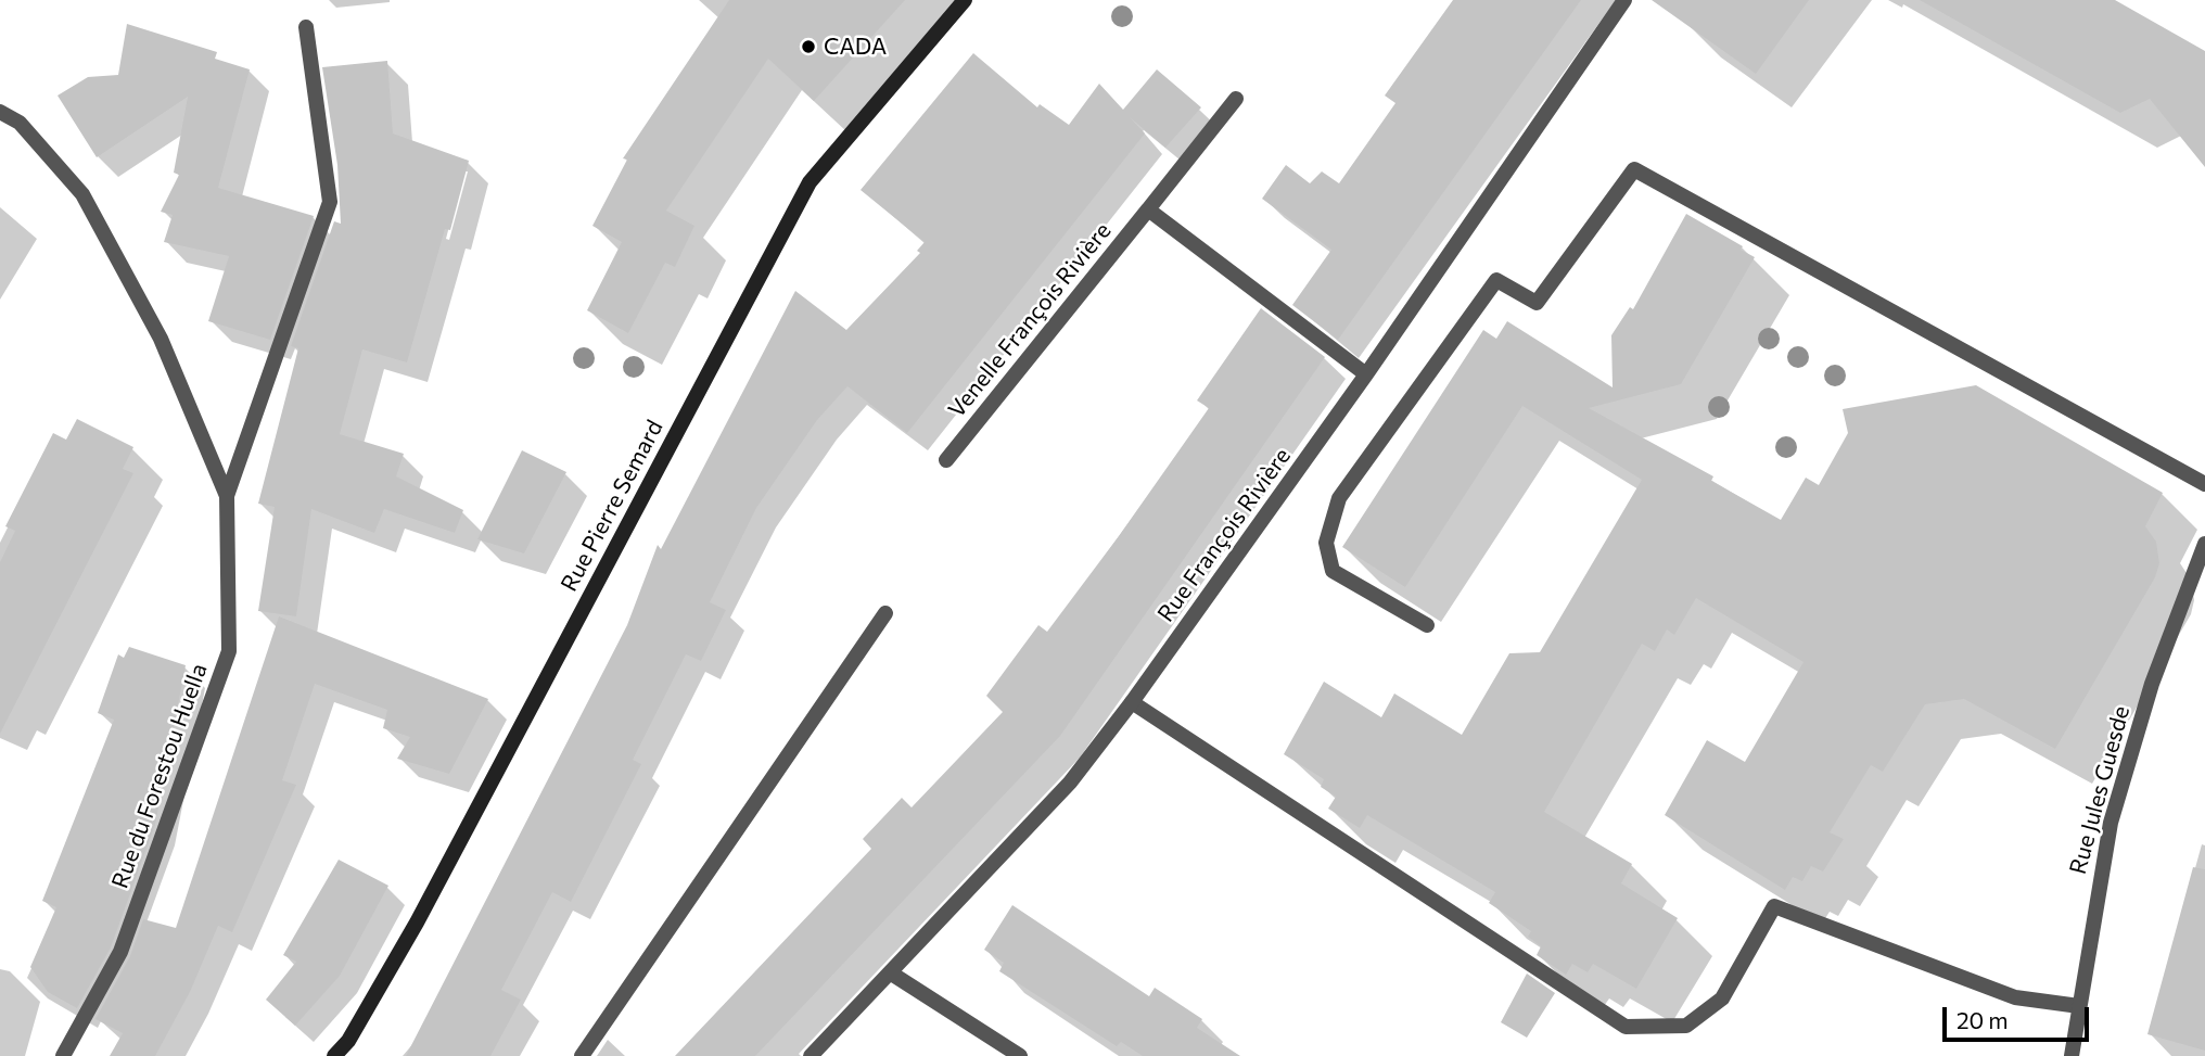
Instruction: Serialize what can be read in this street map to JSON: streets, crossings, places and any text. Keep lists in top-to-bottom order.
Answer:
{
  "streets": {
    "main road": ["Rue Pierre Semard"],
    "street": [
      "Venelle François Rivière",
      "Rue François Rivière",
      "Rue du Forestou Huella",
      "Rue Jules Guesde"
    ]
  },
  "places": ["CADA"],
  "scale_bar": "20 m"
}
